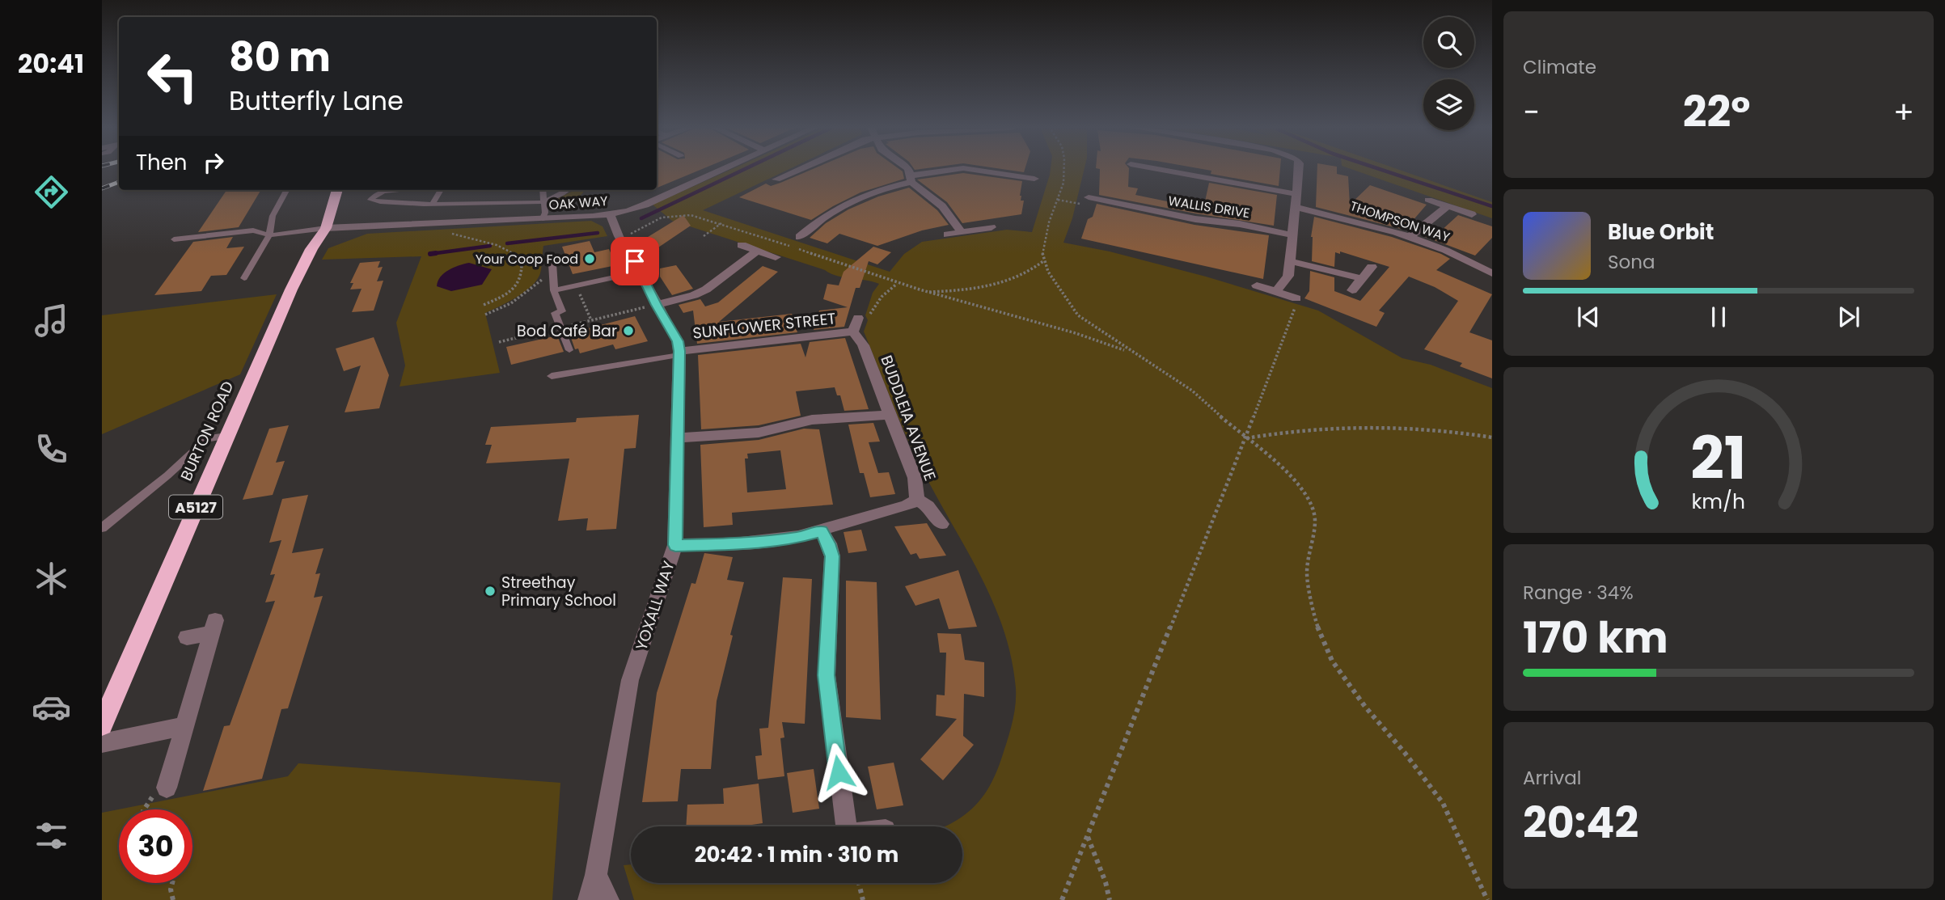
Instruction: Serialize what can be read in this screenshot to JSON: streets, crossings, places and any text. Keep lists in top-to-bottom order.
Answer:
{
  "streets": {
    "highway": ["BURTON ROAD", "A5127"],
    "street": [
      "OAK WAY",
      "WALLIS DRIVE",
      "THOMPSON WAY",
      "SUNFLOWER STREET",
      "BUDDLEIA AVENUE",
      "YOXALL WAY"
    ]
  },
  "crossings": [
    ["OAK WAY", "BURTON ROAD"],
    ["OAK WAY", "YOXALL WAY"],
    ["SUNFLOWER STREET", "BUDDLEIA AVENUE"],
    ["SUNFLOWER STREET", "YOXALL WAY"]
  ],
  "places": ["Your Coop Food", "Bod Café Bar", "Streethay Primary School"],
  "page": {
    "tabs": "20:41",
    "tile": [
      "Climate",
      ["Range · 34%", "170 km"],
      ["Arrival", "20:42"]
    ],
    "turn": ["80 m", "Butterfly Lane"],
    "heat": ["−", "22°", "+"],
    "then": "Then",
    "song": ["Blue Orbit", "Sona"],
    "limit": "30",
    "trip": "20:42 · 1 min · 310 m",
    "gauge": ["21", "km/h"]
  }
}
